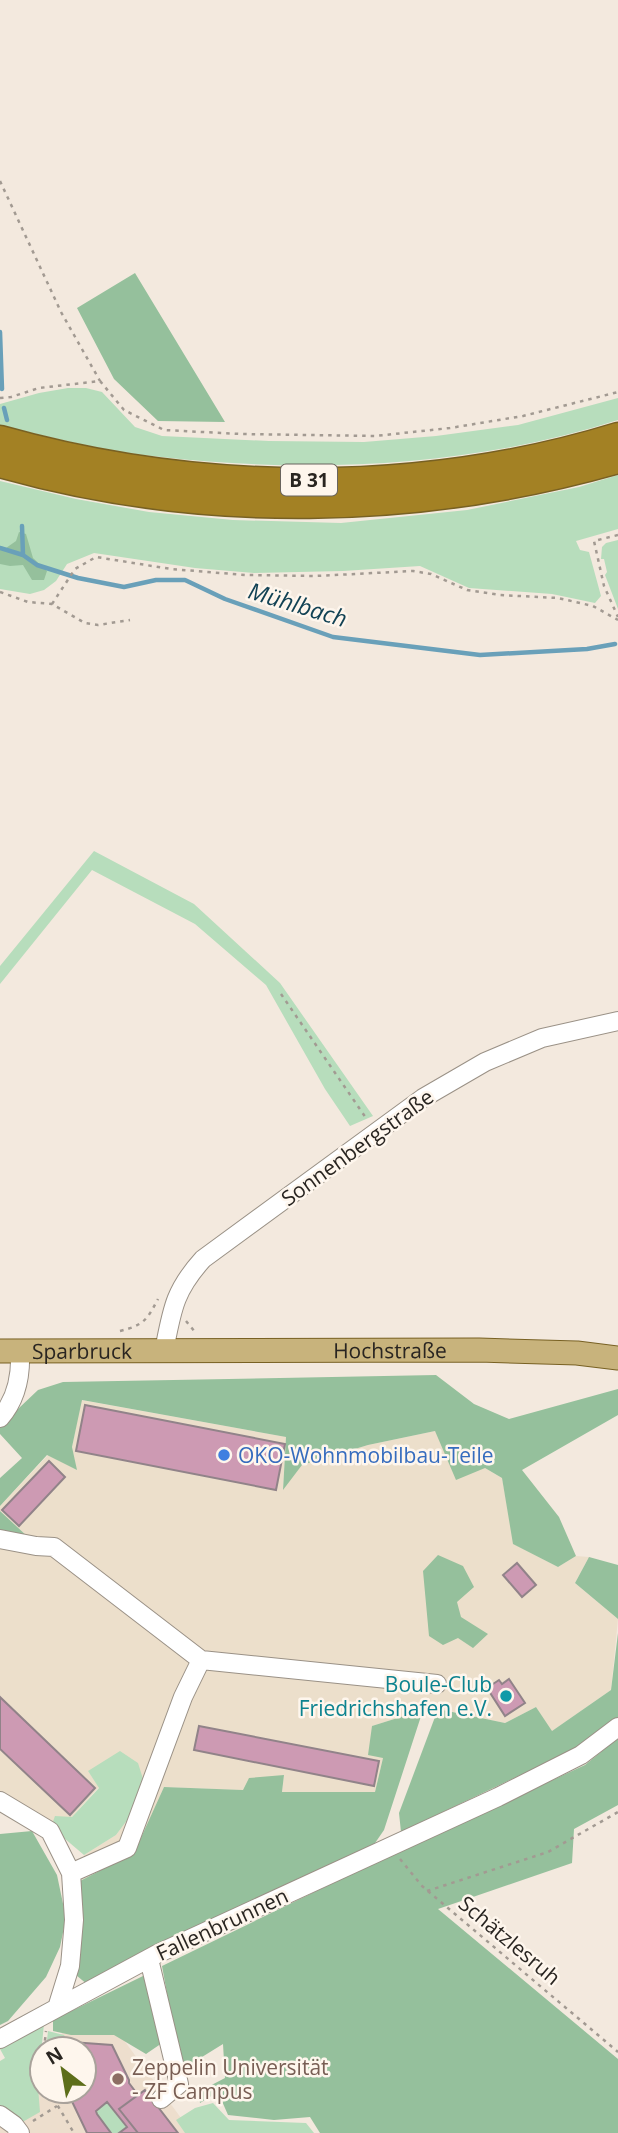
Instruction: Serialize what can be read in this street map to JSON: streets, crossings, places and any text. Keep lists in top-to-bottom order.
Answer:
{
  "streets": {
    "highway": ["B 31"],
    "main road": ["Hochstraße", "Sparbruck"],
    "street": ["Sonnenbergstraße", "Fallenbrunnen"],
    "path": ["Schätzlesruh"]
  },
  "crossings": [
    ["Sonnenbergstraße", "Hochstraße"],
    ["Sonnenbergstraße", "Sparbruck"],
    ["Hochstraße", "Sparbruck"],
    ["Fallenbrunnen", "Schätzlesruh"]
  ],
  "water": ["Mühlbach"],
  "places": ["OKO-Wohnmobilbau-Teile", "Boule-Club Friedrichshafen e.V.", "Zeppelin Universität - ZF Campus"],
  "north": "top left"
}
